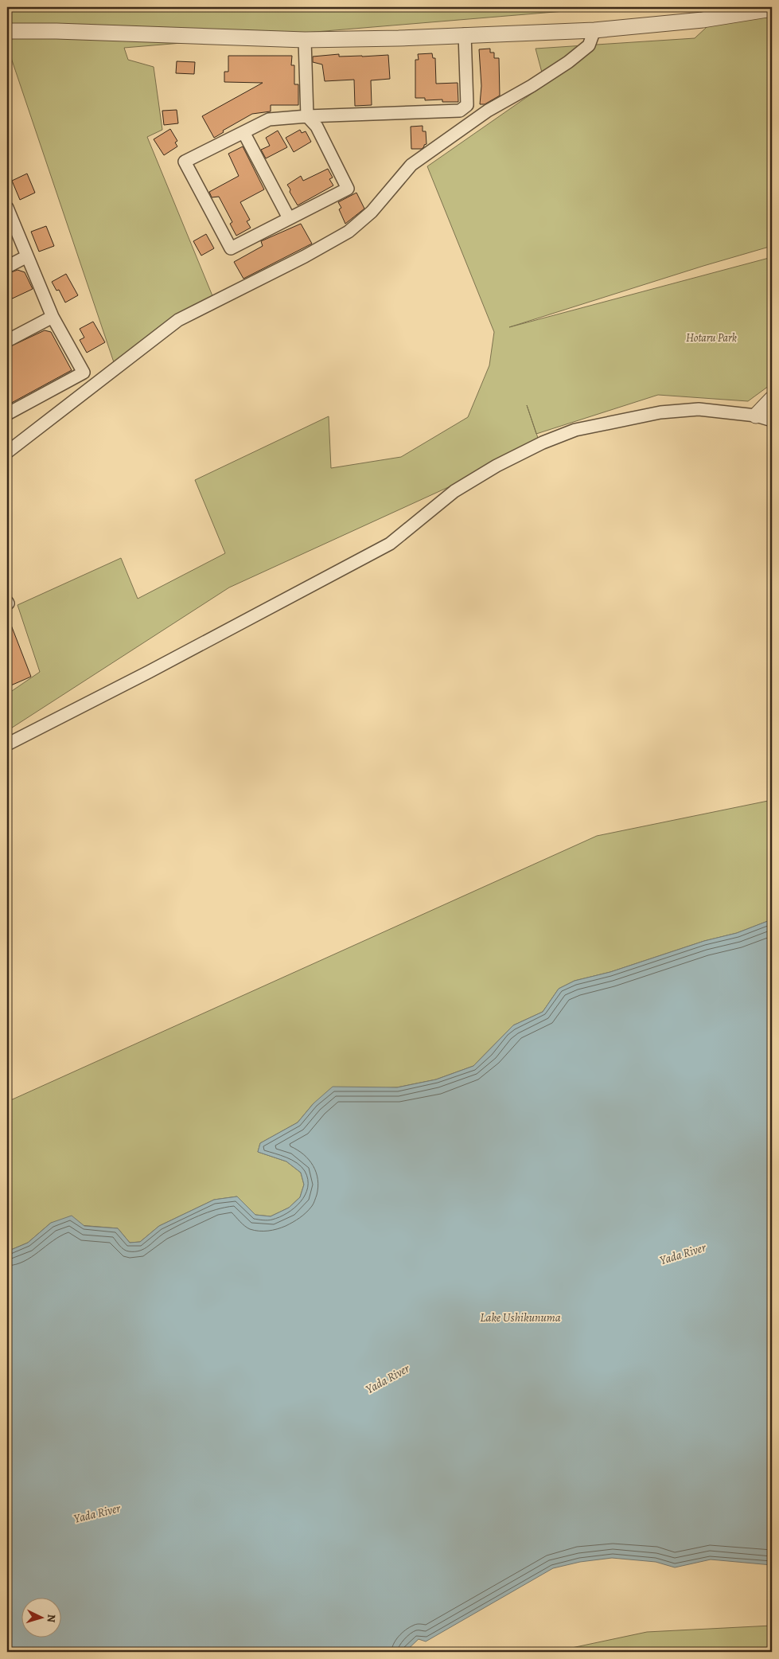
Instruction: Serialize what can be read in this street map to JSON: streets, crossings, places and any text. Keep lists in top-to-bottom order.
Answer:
{
  "water": ["Yada River", "Lake Ushikunuma"],
  "parks": ["Hotaru Park"],
  "north": "right"
}
